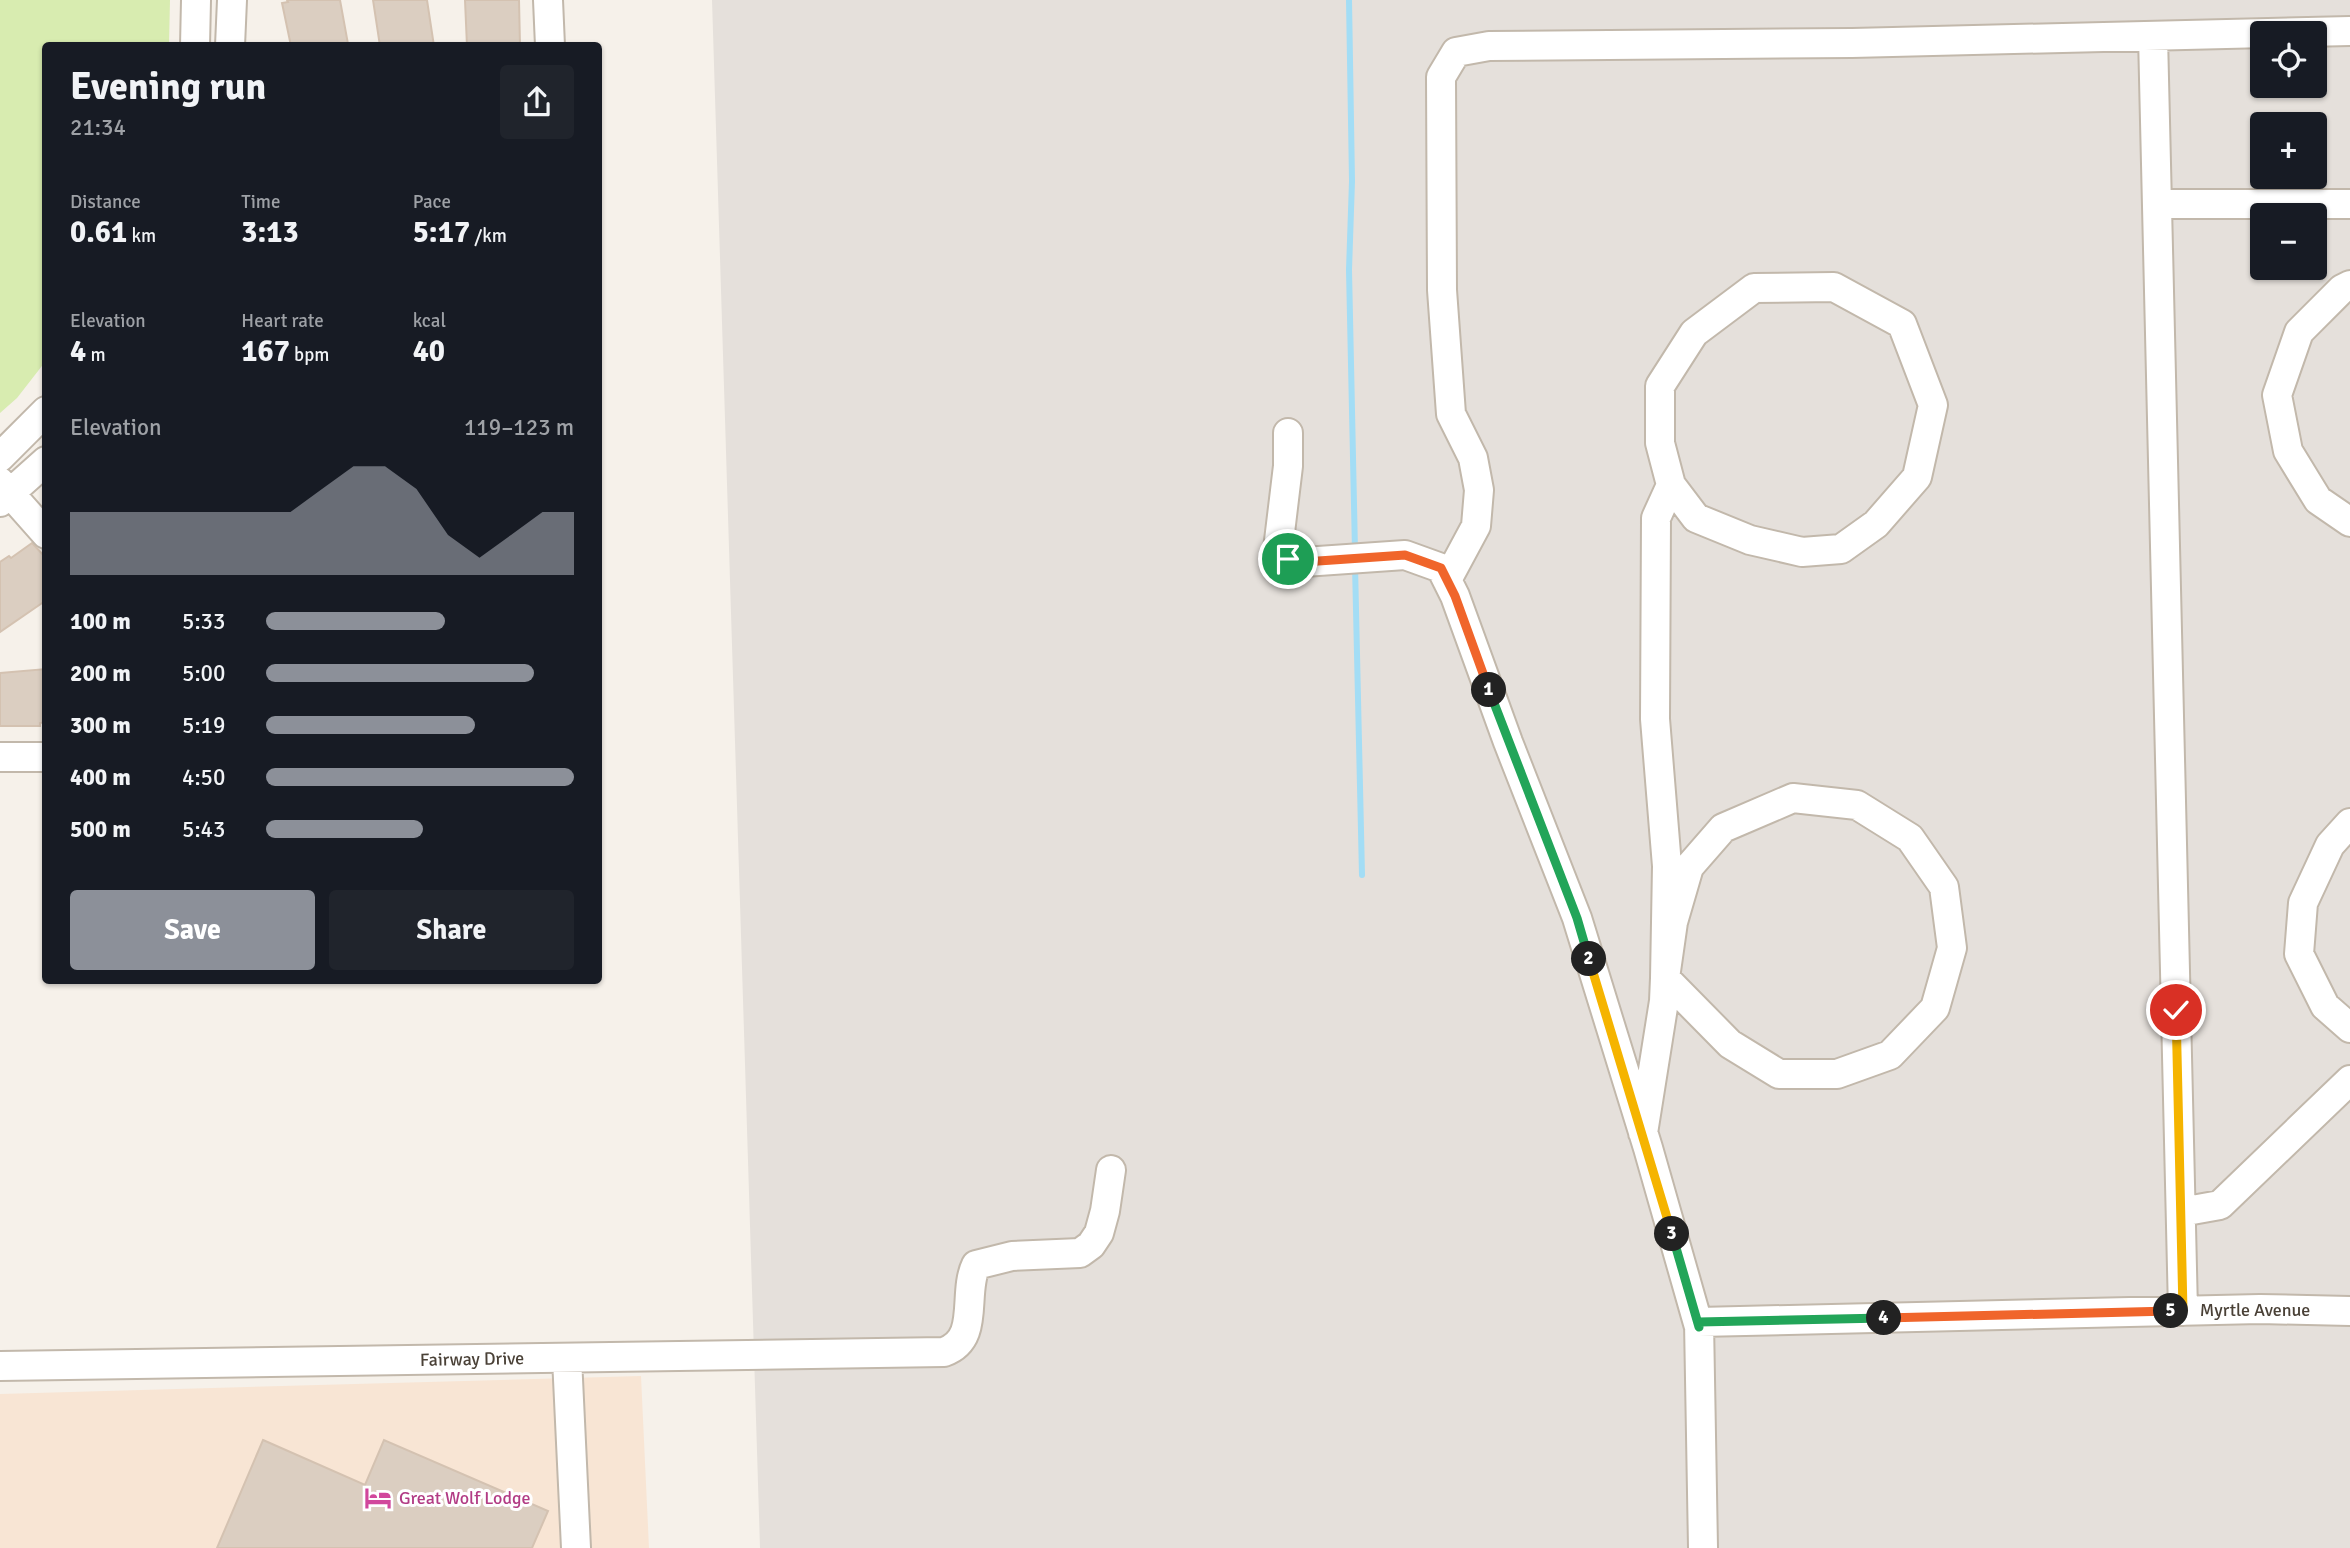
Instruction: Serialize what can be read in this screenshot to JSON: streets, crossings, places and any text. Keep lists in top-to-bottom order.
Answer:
{
  "streets": {
    "street": ["Myrtle Avenue", "Fairway Drive"]
  },
  "places": {
    "hotel": ["Great Wolf Lodge"]
  },
  "page": {
    "map_buttons": ["+", "−"],
    "heading": ["Evening run", "21:34"],
    "stats": [
      ["Distance", "0.61 km"],
      ["Time", "3:13"],
      ["Pace", "5:17 /km"],
      ["Elevation", "4 m"],
      ["Heart rate", "167 bpm"],
      ["kcal", "40"]
    ],
    "chart": ["Elevation", "119–123 m"],
    "list": [
      {
        "name": "100 m",
        "note": "5:33"
      },
      {
        "name": "200 m",
        "note": "5:00"
      },
      {
        "name": "300 m",
        "note": "5:19"
      },
      {
        "name": "400 m",
        "note": "4:50"
      },
      {
        "name": "500 m",
        "note": "5:43"
      }
    ],
    "pins": [
      "1",
      "2",
      "3",
      "5",
      "4"
    ],
    "buttons": ["Save", "Share"]
  }
}
